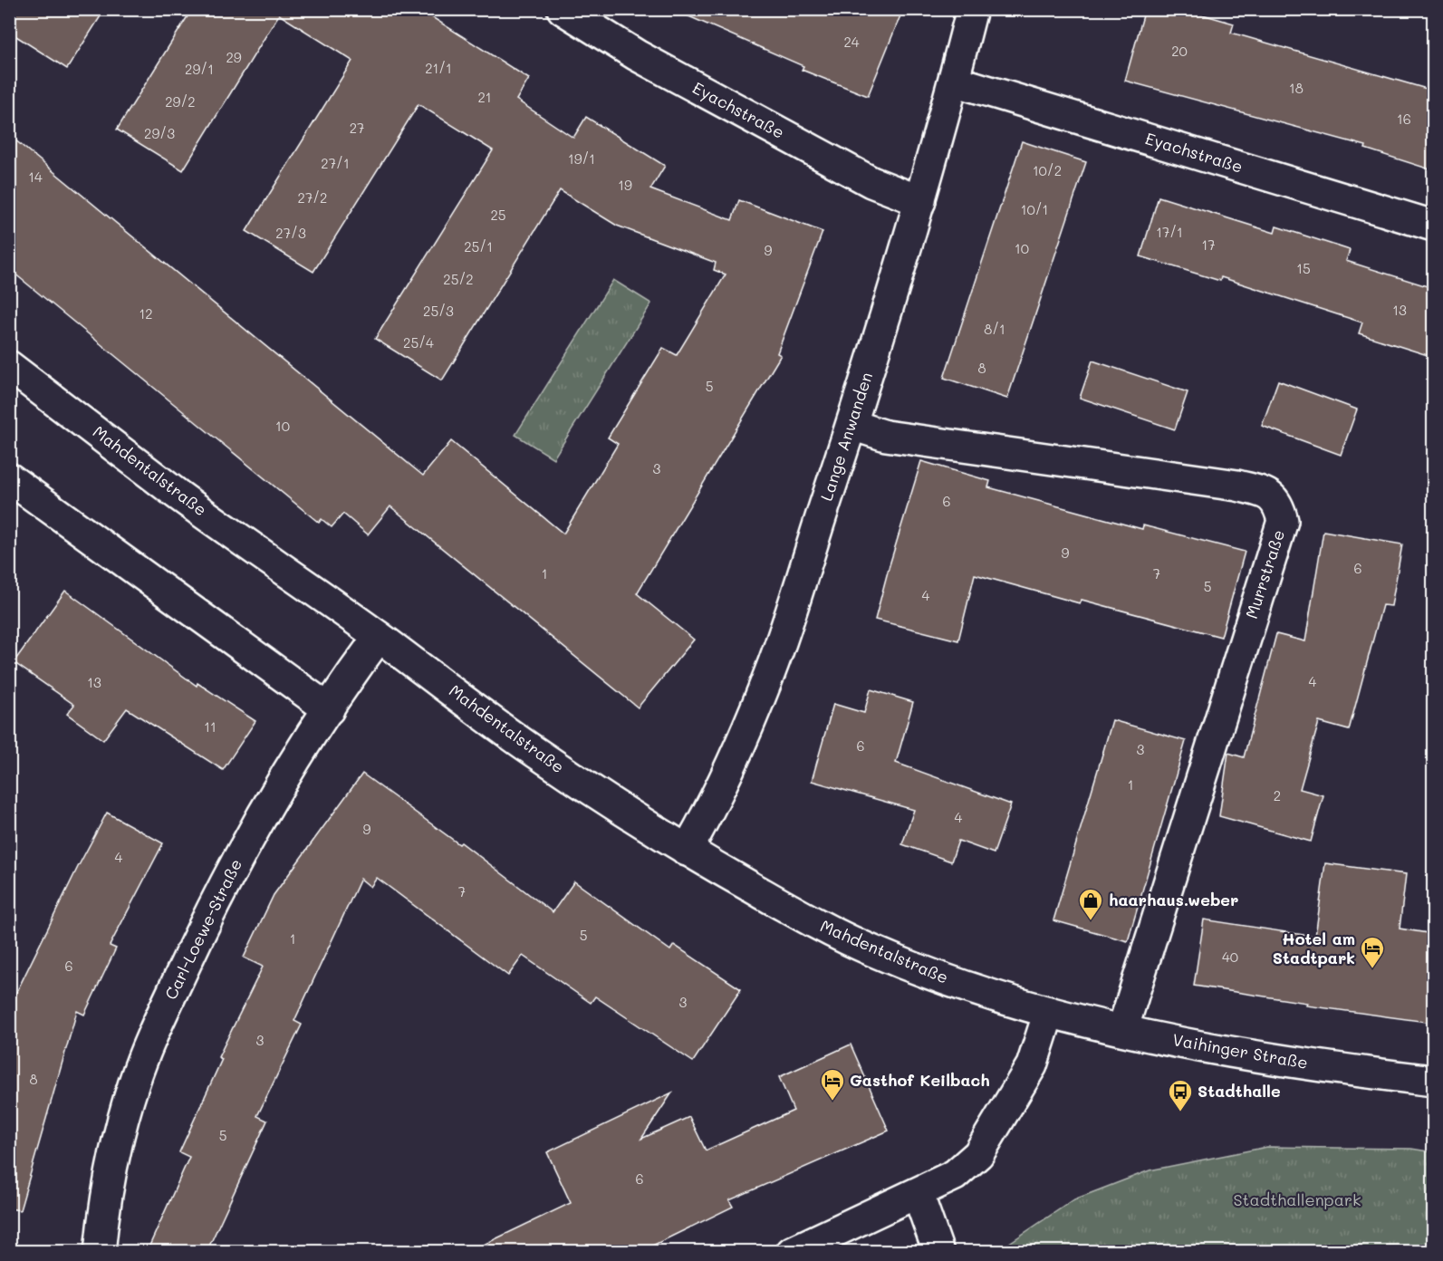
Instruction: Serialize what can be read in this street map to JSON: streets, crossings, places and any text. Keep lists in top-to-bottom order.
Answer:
{
  "streets": {
    "street": [
      "Eyachstraße",
      "Lange Anwanden",
      "Mahdentalstraße",
      "Murrstraße",
      "Carl-Loewe-Straße",
      "Vaihinger Straße"
    ]
  },
  "crossings": [
    ["Eyachstraße", "Lange Anwanden"],
    ["Lange Anwanden", "Mahdentalstraße"],
    ["Lange Anwanden", "Murrstraße"],
    ["Mahdentalstraße", "Carl-Loewe-Straße"],
    ["Mahdentalstraße", "Vaihinger Straße"],
    ["Murrstraße", "Vaihinger Straße"]
  ],
  "parks": ["Stadthallenpark"],
  "places": {
    "shop": ["haarhaus.weber"],
    "hotel": ["Hotel am Stadtpark", "Gasthof Keilbach"],
    "bus stop": ["Stadthalle"]
  },
  "house_numbers": [
    "24",
    "20",
    "29",
    "21/1",
    "29/1",
    "18",
    "21",
    "29/2",
    "16",
    "27",
    "29/3",
    "19/1",
    "27/1",
    "10/2",
    "14",
    "19",
    "27/2",
    "10/1",
    "25",
    "17/1",
    "27/3",
    "17",
    "25/1",
    "10",
    "9",
    "15",
    "25/2",
    "13",
    "25/3",
    "12",
    "8/1",
    "25/4",
    "8",
    "5",
    "10",
    "3",
    "6",
    "9",
    "6",
    "1",
    "7",
    "5",
    "4",
    "4",
    "13",
    "11",
    "6",
    "3",
    "1",
    "2",
    "4",
    "9",
    "4",
    "7",
    "5",
    "1",
    "40",
    "6",
    "3",
    "3",
    "8",
    "5",
    "6"
  ]
}
